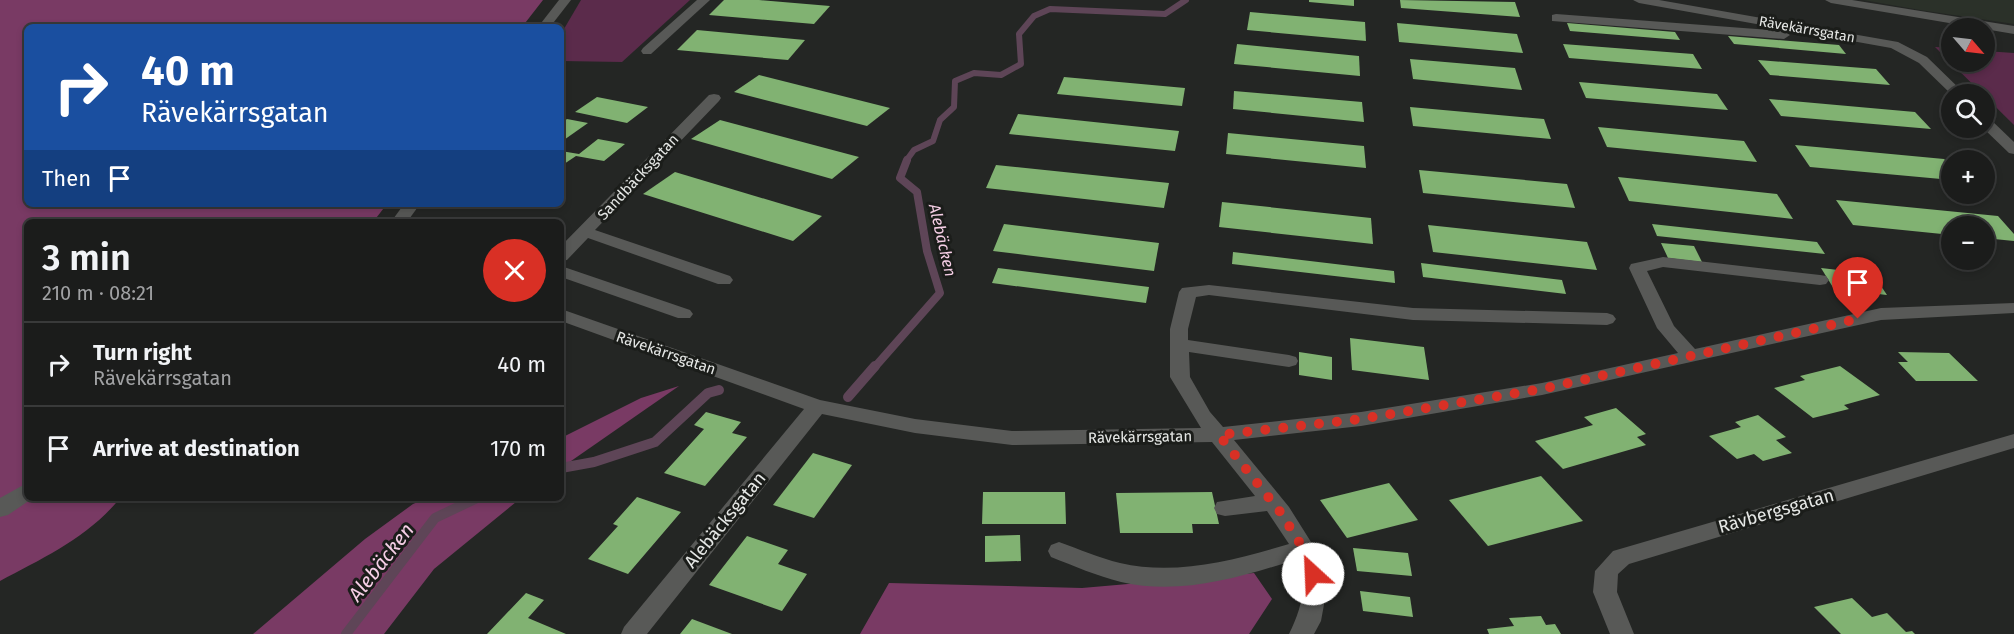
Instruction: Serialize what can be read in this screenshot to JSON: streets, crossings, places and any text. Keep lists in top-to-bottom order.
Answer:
{
  "streets": {
    "street": [
      "Rävekärrsgatan",
      "Sandbäcksgatan",
      "Rävbergsgatan",
      "Alebäcksgatan"
    ]
  },
  "crossings": [
    ["Rävekärrsgatan", "Alebäcksgatan"]
  ],
  "water": ["Alebäcken"],
  "north": "bottom right",
  "page": {
    "map_buttons": ["+", "−"],
    "turn": ["40 m", "Rävekärrsgatan"],
    "then": "Then",
    "heading": ["3 min", "210 m · 08:21"],
    "list": [
      {
        "name": "Turn right",
        "note": "Rävekärrsgatan",
        "value": "40 m"
      },
      {
        "name": "Arrive at destination",
        "value": "170 m"
      }
    ]
  }
}
